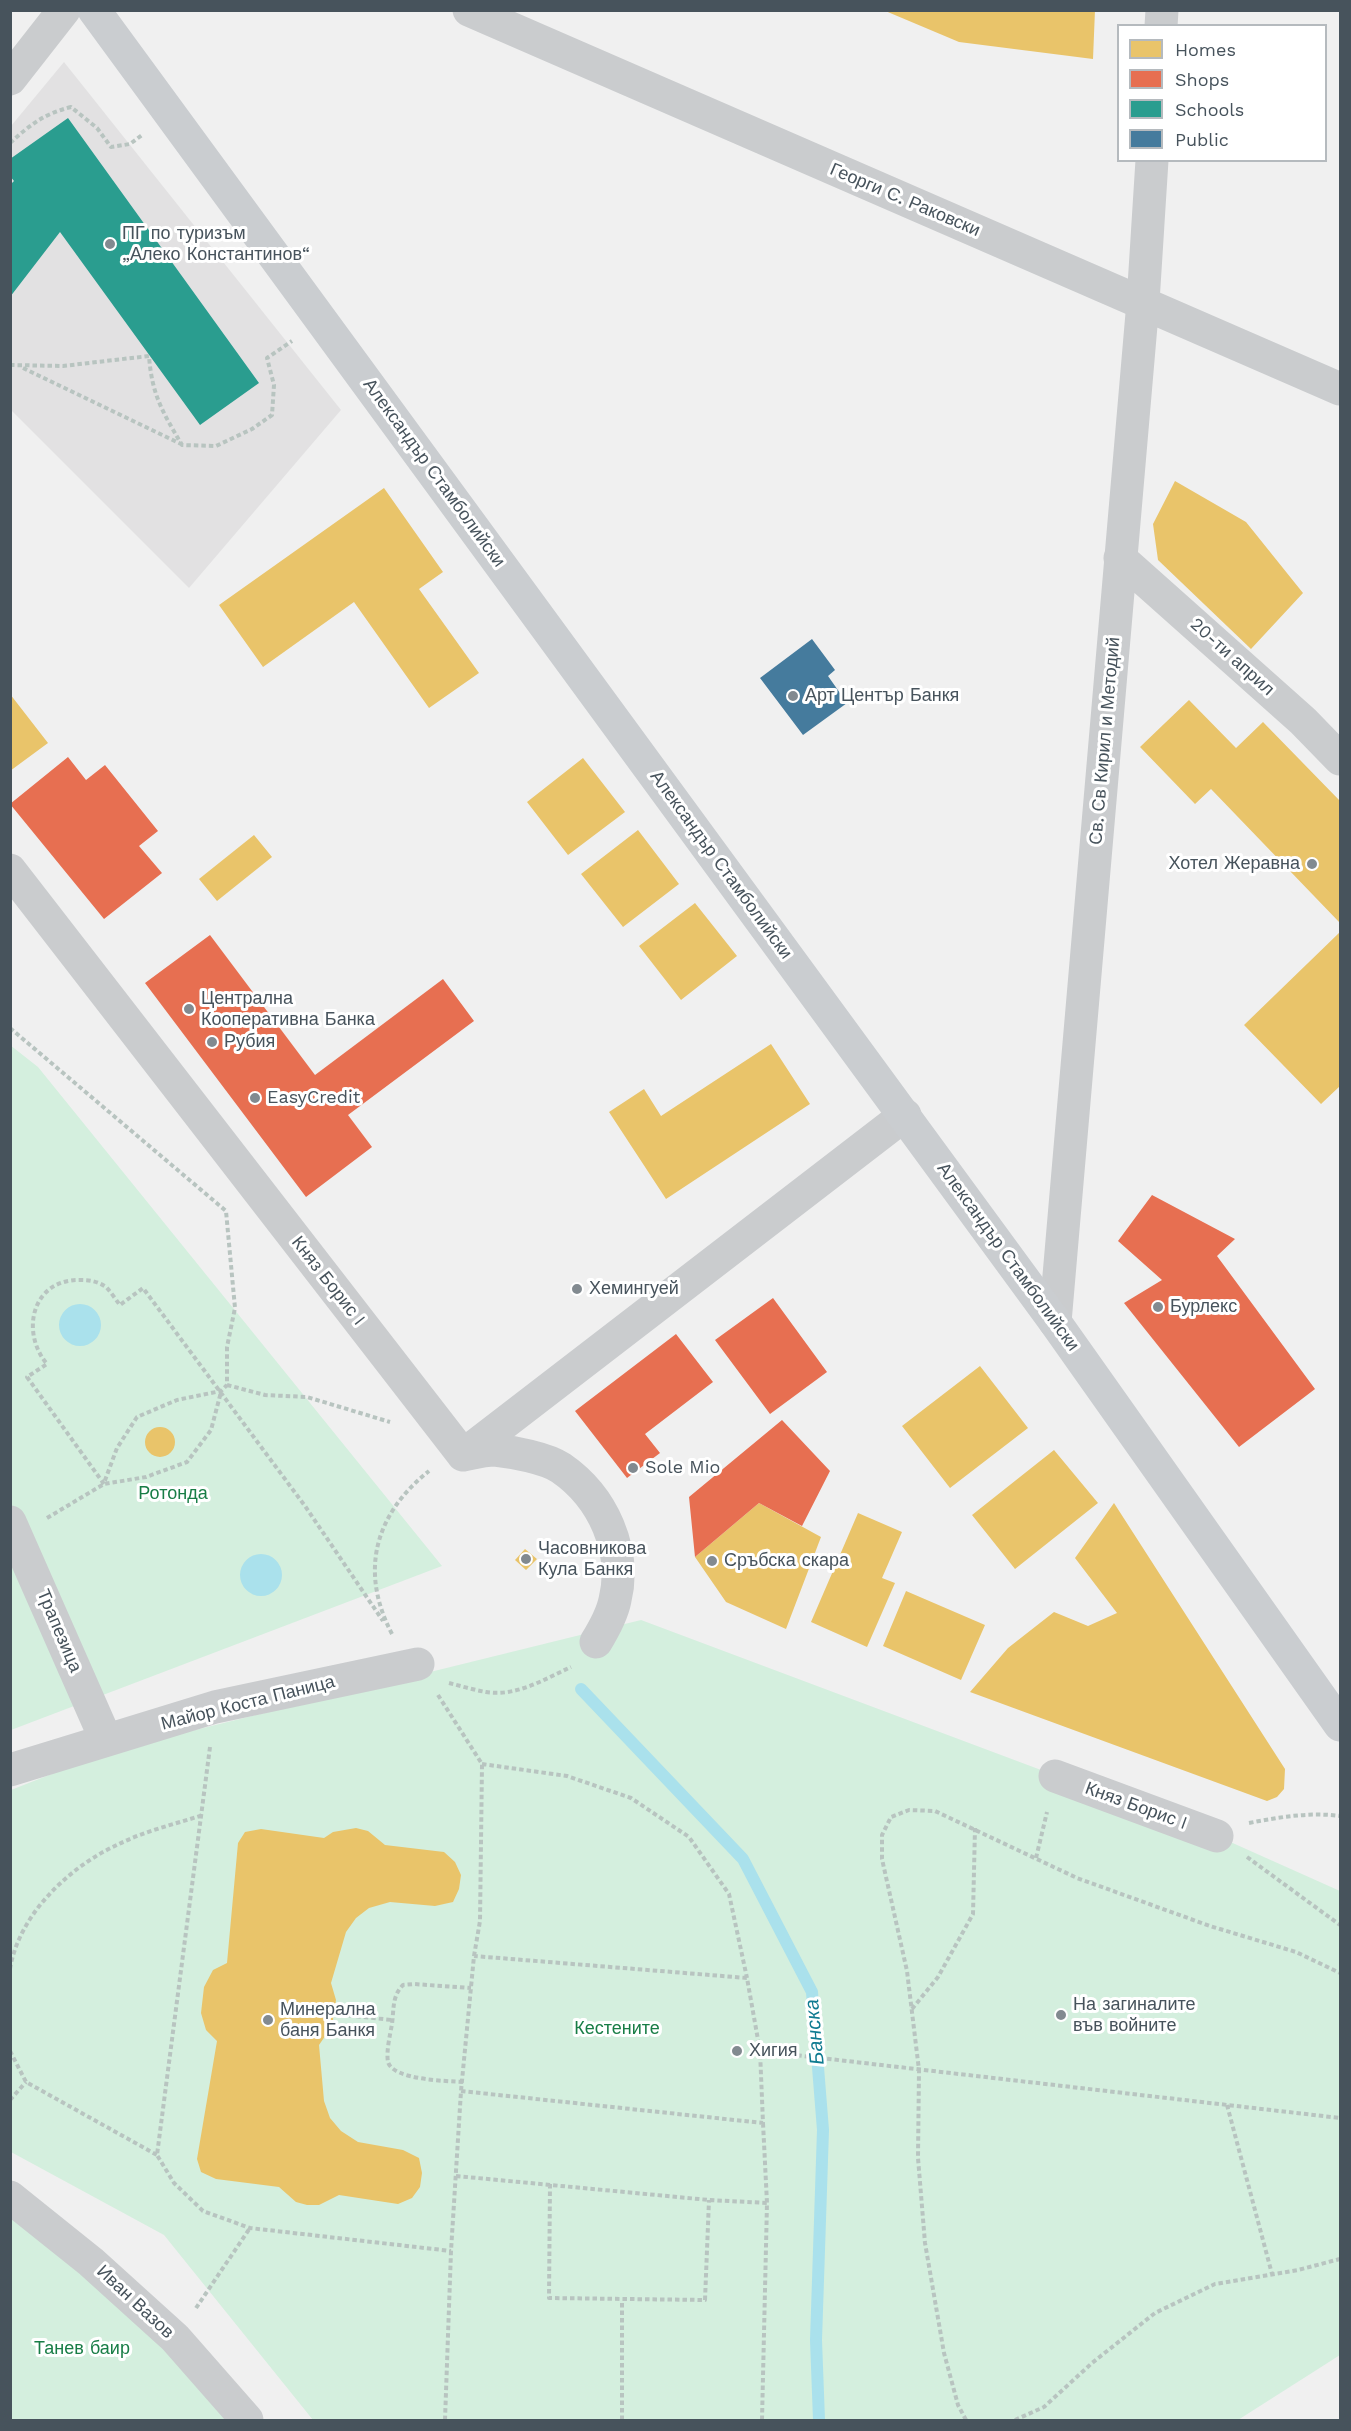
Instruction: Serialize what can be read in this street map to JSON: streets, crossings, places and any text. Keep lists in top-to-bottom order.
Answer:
{
  "streets": {
    "street": [
      "Георги С. Раковски",
      "Александър Стамболийски",
      "20-ти април",
      "Св. Св Кирил и Методий",
      "Княз Борис I",
      "Трапезица",
      "Майор Коста Паница",
      "Иван Вазов"
    ]
  },
  "crossings": [
    ["Георги С. Раковски", "Св. Св Кирил и Методий"],
    ["Александър Стамболийски", "Св. Св Кирил и Методий"],
    ["20-ти април", "Св. Св Кирил и Методий"],
    ["Трапезица", "Майор Коста Паница"]
  ],
  "water": ["Банска"],
  "parks": ["Ротонда", "Кестените", "Танев баир"],
  "places": [
    "ПГ по туризъм „Алеко Константинов“",
    "Арт Център Банкя",
    "Хотел Жеравна",
    "Централна Кооперативна Банка",
    "Рубия",
    "EasyCredit",
    "Хемингуей",
    "Бурлекс",
    "Sole Mio",
    "Часовникова Кула Банкя",
    "Сръбска скара",
    "На загиналите във войните",
    "Минерална баня Банкя",
    "Хигия"
  ],
  "legend": [
    "Homes",
    "Shops",
    "Schools",
    "Public"
  ]
}
